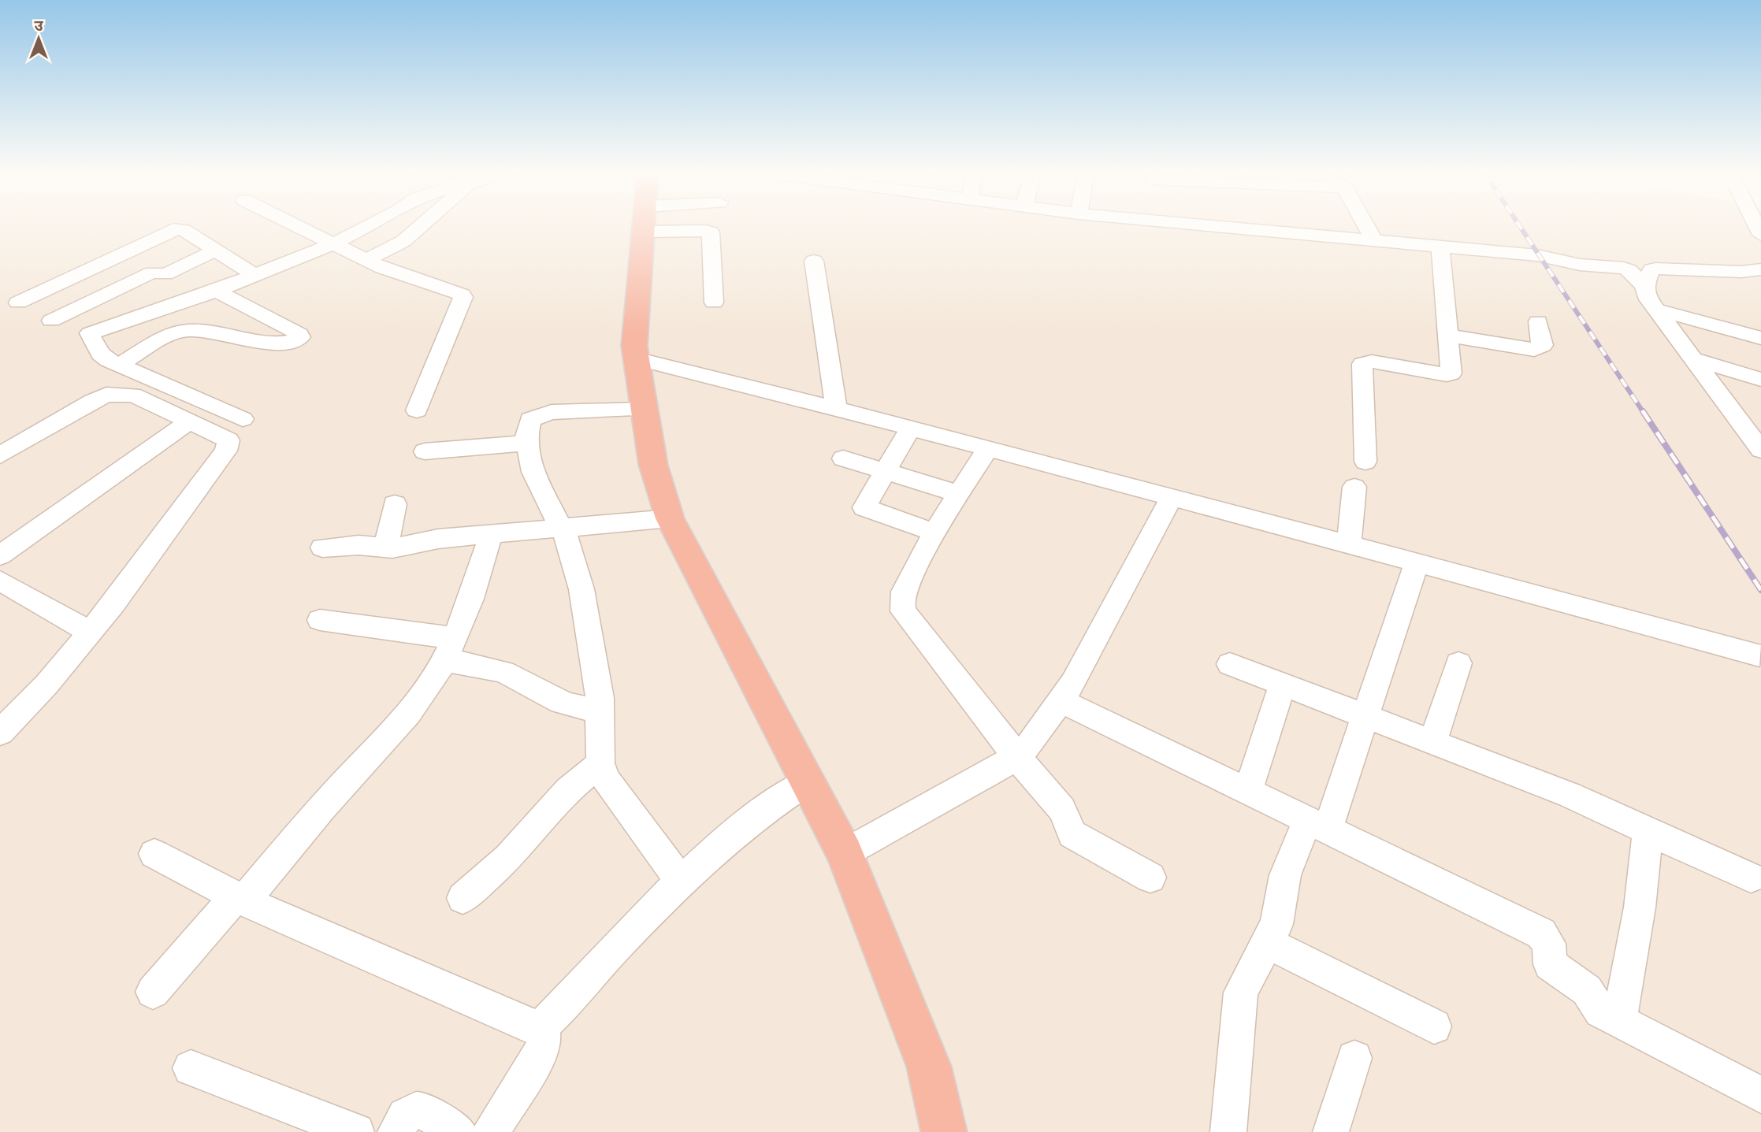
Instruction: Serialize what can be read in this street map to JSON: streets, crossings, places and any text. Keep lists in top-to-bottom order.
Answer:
{
  "north": "top"
}
